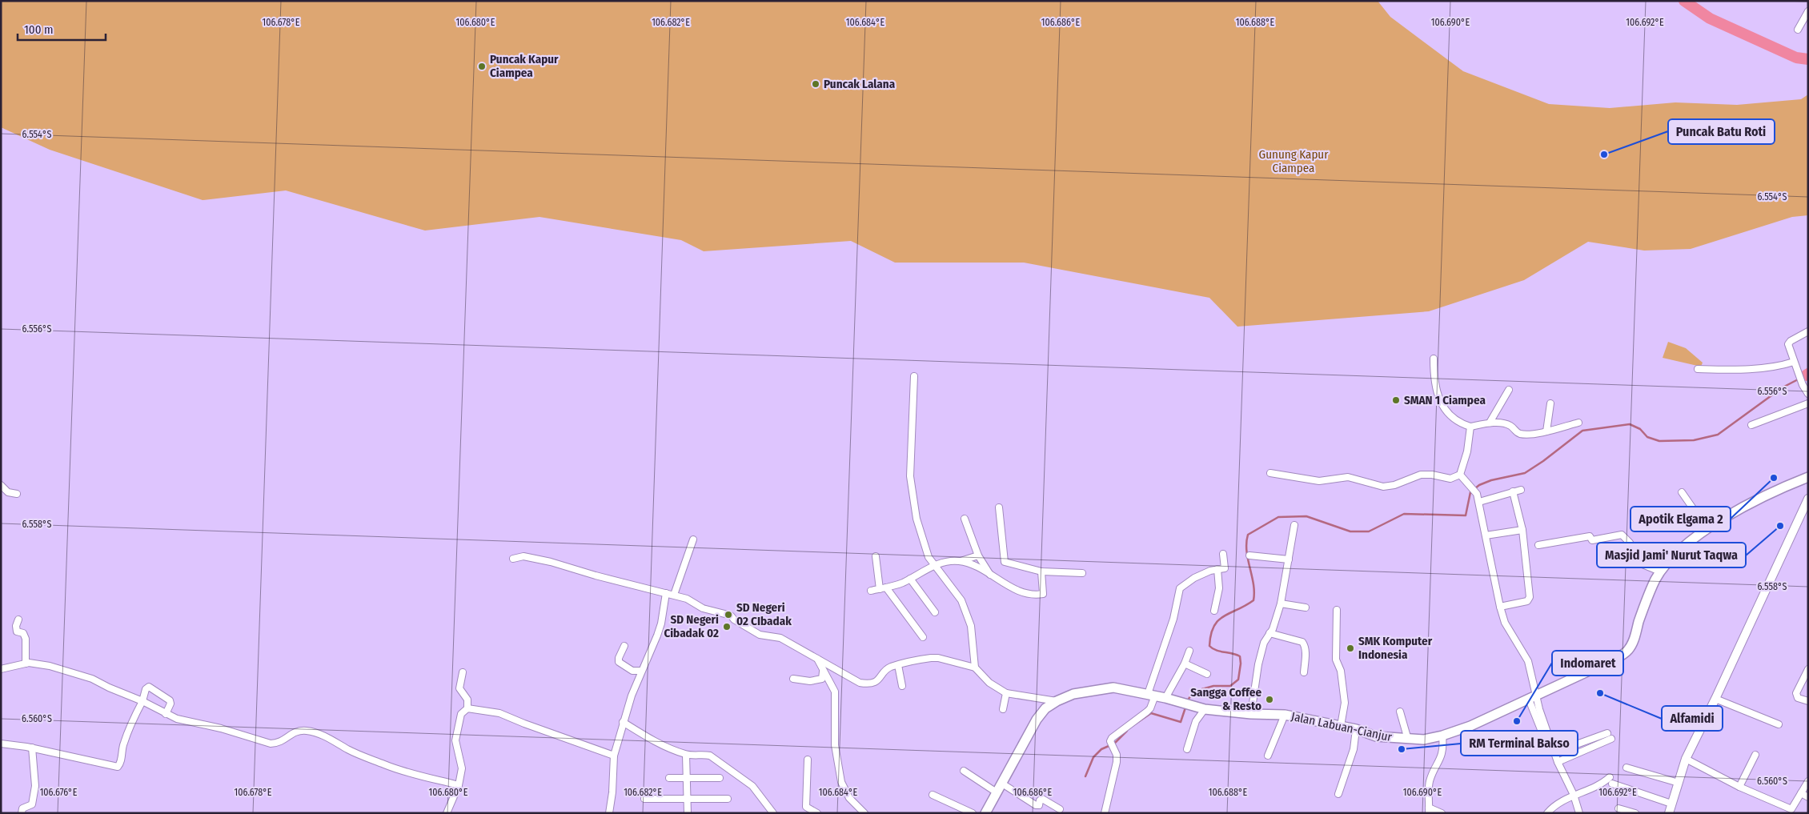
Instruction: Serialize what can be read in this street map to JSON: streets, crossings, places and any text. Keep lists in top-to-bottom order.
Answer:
{
  "streets": {
    "highway": ["Jalan Labuan-Cianjur"]
  },
  "parks": ["Gunung Kapur Ciampea"],
  "places": [
    "Puncak Kapur Ciampea",
    "Puncak Lalana",
    "Puncak Batu Roti",
    "SMAN 1 Ciampea",
    "Apotik Elgama 2",
    "Masjid Jami' Nurut Taqwa",
    "SD Negeri 02 CIbadak",
    "SD Negeri Cibadak 02",
    "SMK Komputer Indonesia",
    "Alfamidi",
    "Sangga Coffee & Resto",
    "Indomaret",
    "RM Terminal Bakso"
  ],
  "scale_bar": "100 m",
  "coordinates": [
    "106.678°E",
    "106.680°E",
    "106.682°E",
    "106.684°E",
    "106.686°E",
    "106.688°E",
    "106.690°E",
    "106.692°E",
    "6.554°S",
    "6.556°S",
    "6.558°S",
    "6.560°S",
    "106.676°E"
  ]
}
